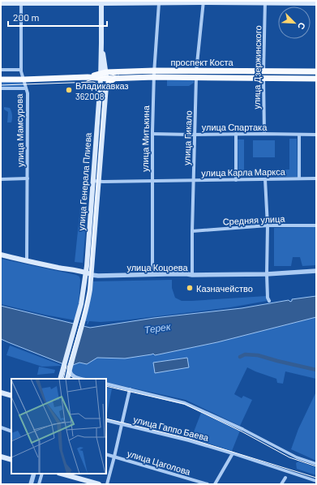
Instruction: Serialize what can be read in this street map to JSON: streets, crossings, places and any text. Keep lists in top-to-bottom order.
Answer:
{
  "streets": {
    "main road": ["проспект Коста", "улица Генерала Плиева", "улица Коцоева"],
    "street": [
      "улица Дзержинского",
      "улица Спартака",
      "улица Мамсурова",
      "улица Гикало",
      "улица Митькина",
      "улица Карла Маркса",
      "Средняя улица",
      "улица Гаппо Баева",
      "улица Цаголова"
    ]
  },
  "crossings": [
    ["проспект Коста", "улица Дзержинского"],
    ["проспект Коста", "улица Мамсурова"],
    ["проспект Коста", "улица Гикало"],
    ["проспект Коста", "улица Митькина"],
    ["проспект Коста", "улица Генерала Плиева"],
    ["улица Дзержинского", "улица Спартака"],
    ["улица Спартака", "улица Гикало"],
    ["улица Спартака", "улица Митькина"],
    ["улица Мамсурова", "улица Коцоева"],
    ["улица Гикало", "улица Карла Маркса"],
    ["улица Гикало", "Средняя улица"],
    ["улица Гикало", "улица Коцоева"],
    ["улица Митькина", "улица Карла Маркса"],
    ["улица Митькина", "улица Коцоева"],
    ["улица Карла Маркса", "улица Генерала Плиева"],
    ["улица Генерала Плиева", "улица Коцоева"]
  ],
  "water": ["Терек"],
  "places": ["Владикавказ 362008", "Казначейство"],
  "scale_bar": "200 m",
  "north": "bottom right"
}
